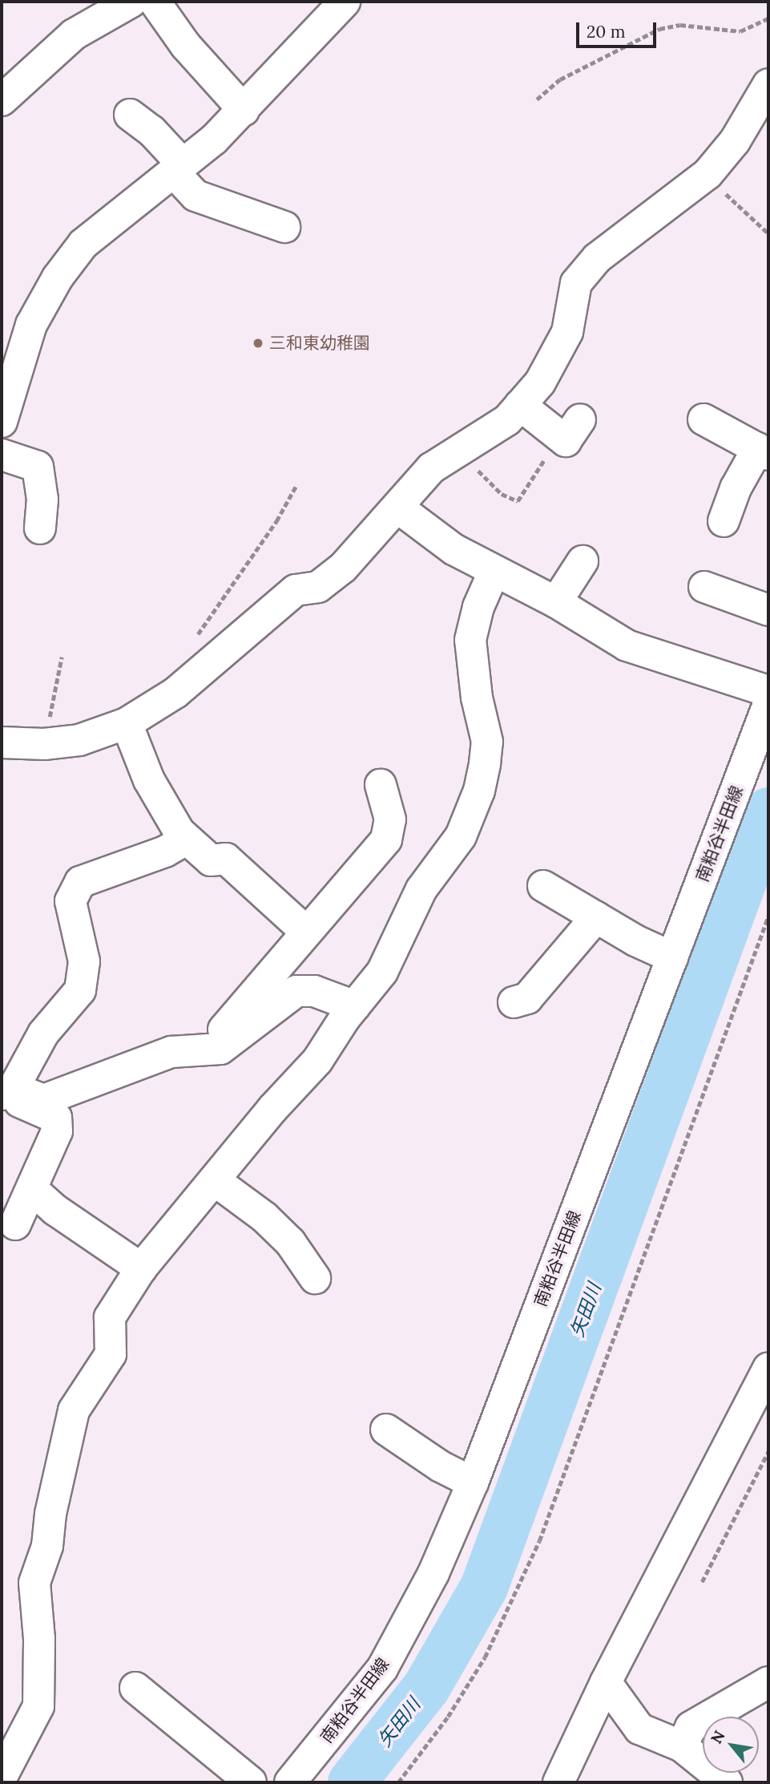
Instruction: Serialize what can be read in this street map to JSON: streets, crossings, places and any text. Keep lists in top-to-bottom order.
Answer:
{
  "streets": {
    "street": ["南粕谷半田線"]
  },
  "water": ["矢田川"],
  "places": ["三和東幼稚園"],
  "scale_bar": "20 m",
  "north": "top left"
}
